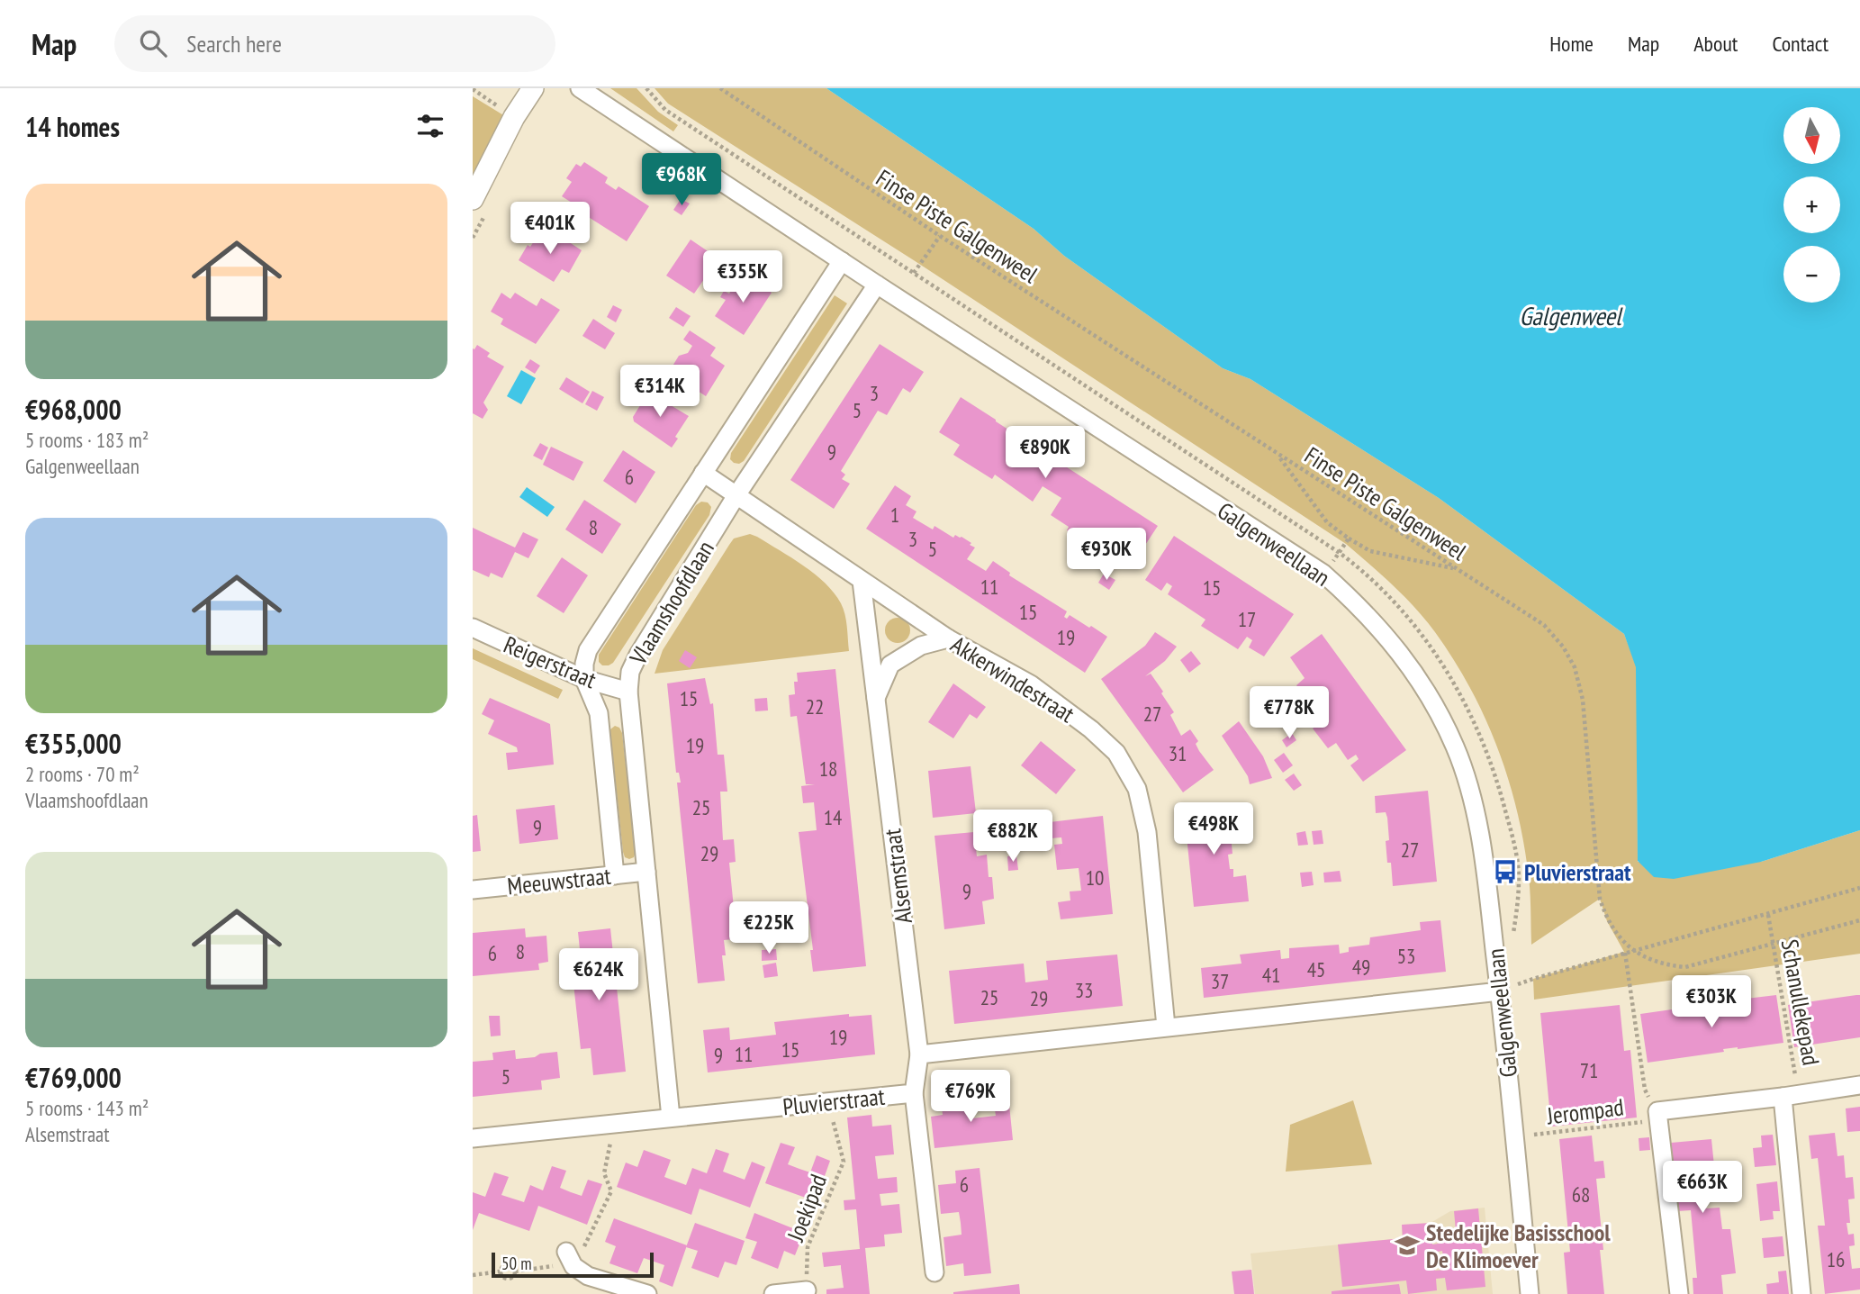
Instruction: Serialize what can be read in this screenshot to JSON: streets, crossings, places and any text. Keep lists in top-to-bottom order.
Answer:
{
  "streets": {
    "street": [
      "Galgenweellaan",
      "Vlaamshoofdlaan",
      "Reigerstraat",
      "Akkerwindestraat",
      "Alsemstraat",
      "Meeuwstraat",
      "Pluvierstraat"
    ],
    "path": [
      "Finse Piste Galgenweel",
      "Schanullekepad",
      "Jerompad",
      "Joekipad"
    ]
  },
  "crossings": [
    ["Finse Piste Galgenweel", "Schanullekepad"],
    ["Galgenweellaan", "Vlaamshoofdlaan"],
    ["Galgenweellaan", "Jerompad"],
    ["Vlaamshoofdlaan", "Reigerstraat"],
    ["Vlaamshoofdlaan", "Akkerwindestraat"],
    ["Vlaamshoofdlaan", "Meeuwstraat"],
    ["Vlaamshoofdlaan", "Pluvierstraat"],
    ["Akkerwindestraat", "Alsemstraat"],
    ["Alsemstraat", "Pluvierstraat"],
    ["Pluvierstraat", "Joekipad"]
  ],
  "water": ["Galgenweel"],
  "places": {
    "bus stop": ["Pluvierstraat"],
    "school or university": ["Stedelijke Basisschool De Klimoever"]
  },
  "house_numbers": [
    "3",
    "5",
    "9",
    "6",
    "1",
    "8",
    "3",
    "5",
    "11",
    "15",
    "15",
    "17",
    "19",
    "15",
    "22",
    "27",
    "19",
    "31",
    "18",
    "25",
    "14",
    "9",
    "27",
    "29",
    "10",
    "9",
    "8",
    "6",
    "53",
    "49",
    "45",
    "41",
    "37",
    "33",
    "25",
    "29",
    "19",
    "15",
    "11",
    "9",
    "71",
    "5",
    "6",
    "68",
    "16"
  ],
  "scale_bar": "50 m",
  "north": "bottom",
  "page": {
    "header": "Map",
    "search": "Search here",
    "nav": [
      "Home",
      "Map",
      "About",
      "Contact"
    ],
    "heading": "14 homes",
    "map_buttons": ["+", "−"],
    "price": [
      "€968K",
      "€401K",
      "€355K",
      "€314K",
      "€890K",
      "€930K",
      "€778K",
      "€498K",
      "€882K",
      "€225K",
      "€624K",
      "€303K",
      "€769K",
      "€663K"
    ],
    "list": [
      {
        "name": "€968,000",
        "note": "5 rooms · 183 m² · Galgenweellaan"
      },
      {
        "name": "€355,000",
        "note": "2 rooms · 70 m² · Vlaamshoofdlaan"
      },
      {
        "name": "€769,000",
        "note": "5 rooms · 143 m² · Alsemstraat"
      }
    ],
    "scale": "50 m"
  }
}
